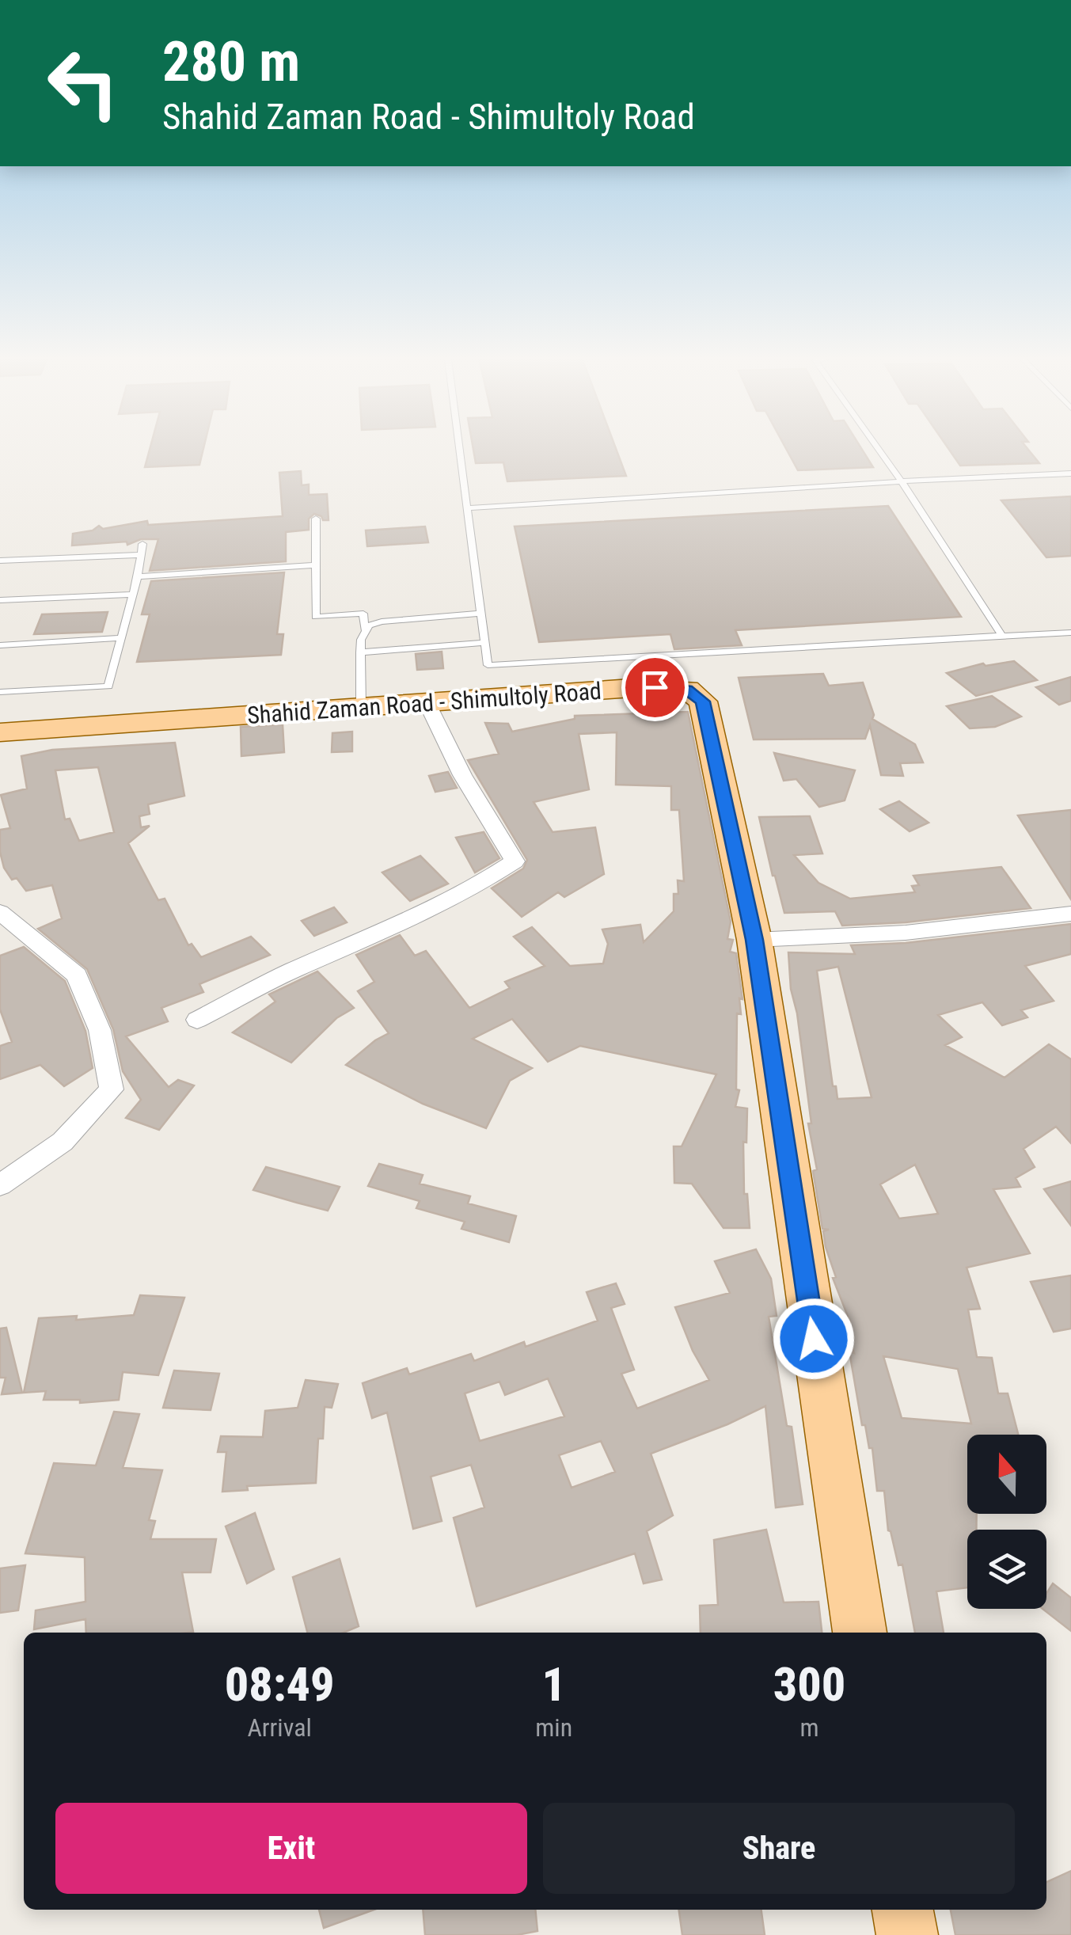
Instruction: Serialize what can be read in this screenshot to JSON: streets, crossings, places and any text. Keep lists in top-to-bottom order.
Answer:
{
  "streets": {
    "main road": ["Shahid Zaman Road - Shimultoly Road"]
  },
  "north": "top",
  "page": {
    "turn": ["280 m", "Shahid Zaman Road - Shimultoly Road"],
    "eta": [
      "08:49",
      "Arrival",
      "1",
      "min",
      "300",
      "m"
    ],
    "buttons": ["Exit", "Share"]
  }
}
